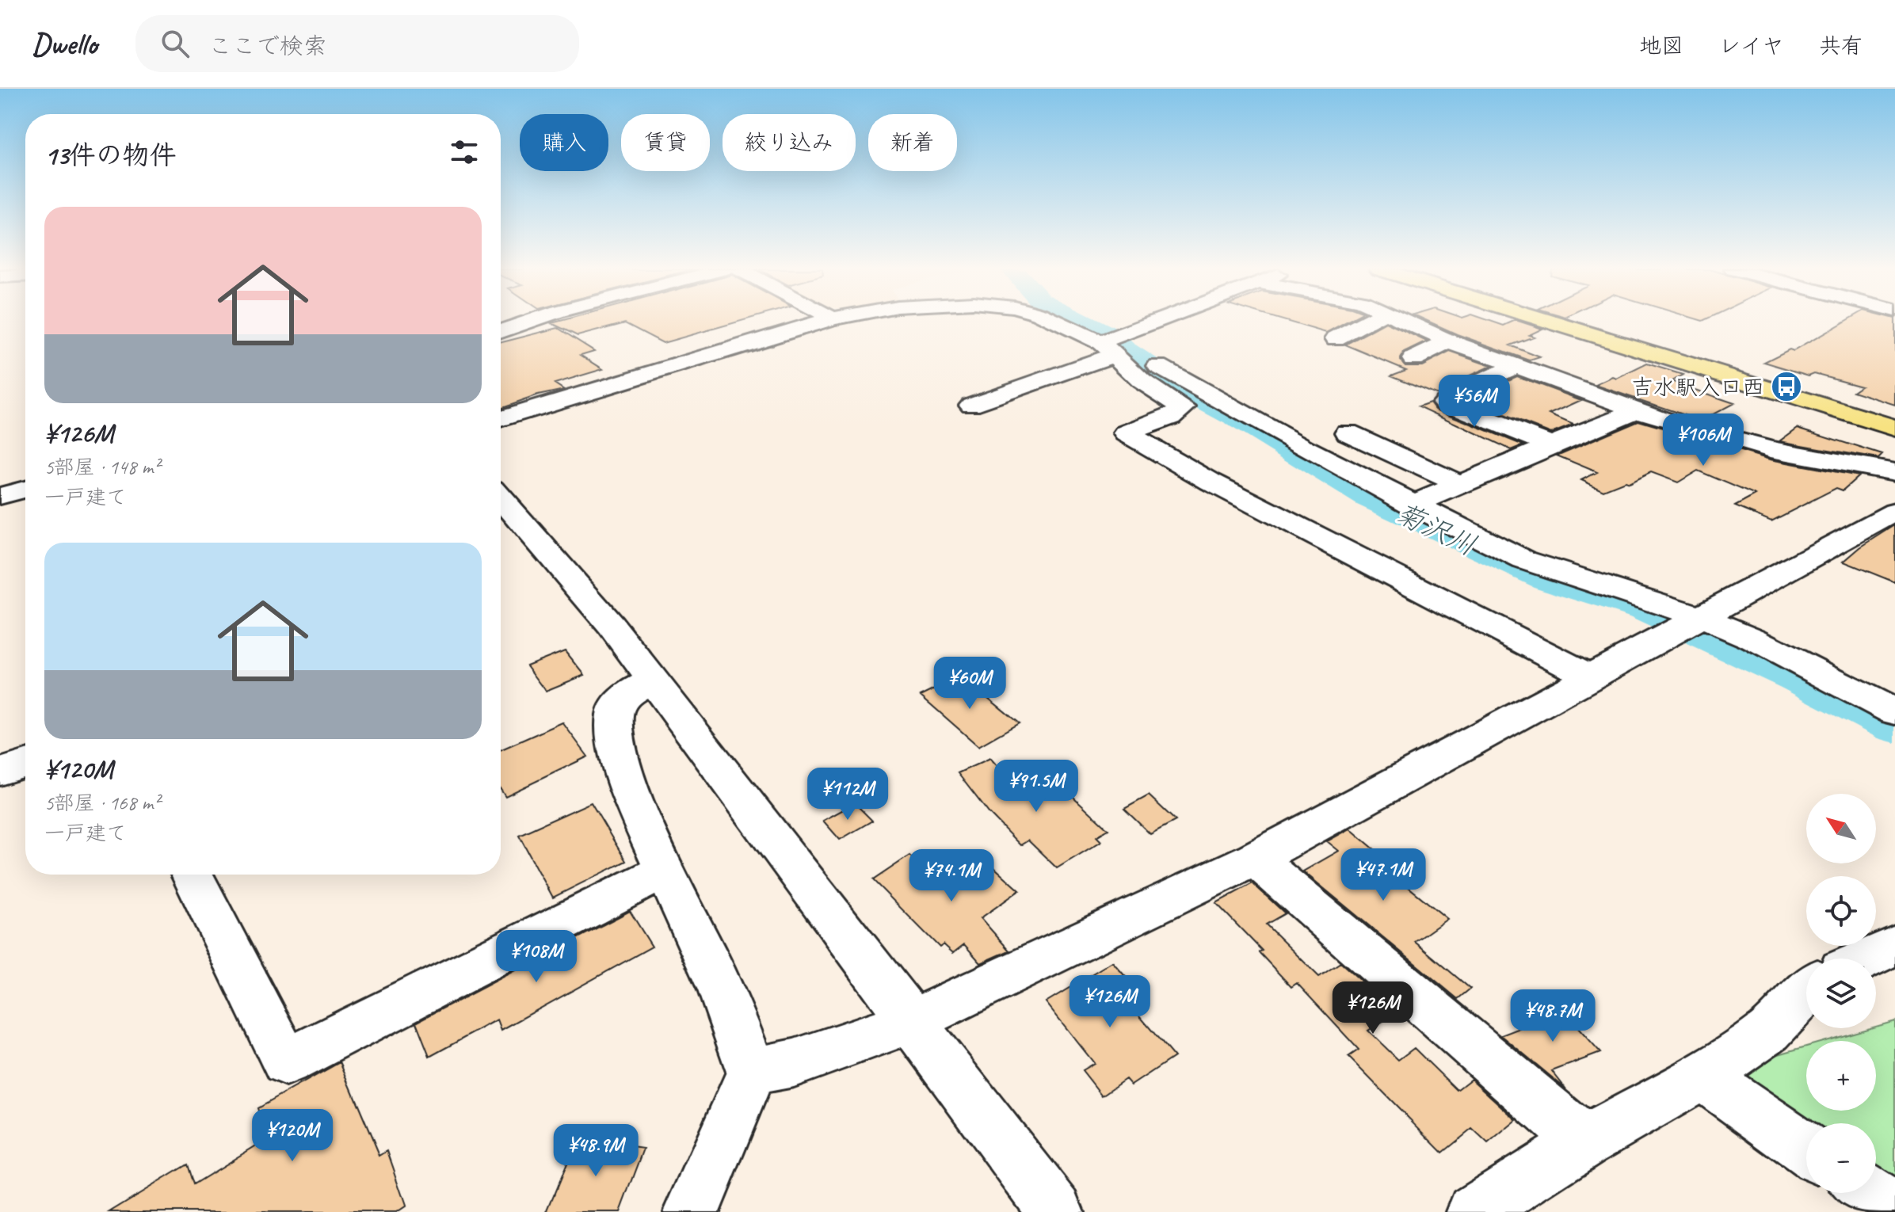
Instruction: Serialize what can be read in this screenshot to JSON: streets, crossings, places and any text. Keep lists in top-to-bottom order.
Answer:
{
  "water": ["菊沢川"],
  "places": {
    "bus stop": ["吉水駅入口西"]
  },
  "north": "top left",
  "page": {
    "header": "Dwello",
    "search": "ここで検索",
    "nav": ["地図", "レイヤ", "共有"],
    "chip": [
      "購入",
      "賃貸",
      "絞り込み",
      "新着"
    ],
    "heading": "13件の物件",
    "list": [
      {
        "name": "¥126M",
        "note": "5部屋 · 148 m² · 一戸建て"
      },
      {
        "name": "¥120M",
        "note": "5部屋 · 168 m² · 一戸建て"
      }
    ],
    "price": [
      "¥56M",
      "¥106M",
      "¥60M",
      "¥91.5M",
      "¥112M",
      "¥47.1M",
      "¥74.1M",
      "¥108M",
      "¥126M",
      "¥126M",
      "¥48.7M",
      "¥120M",
      "¥48.9M"
    ],
    "map_buttons": ["+", "−"]
  }
}
